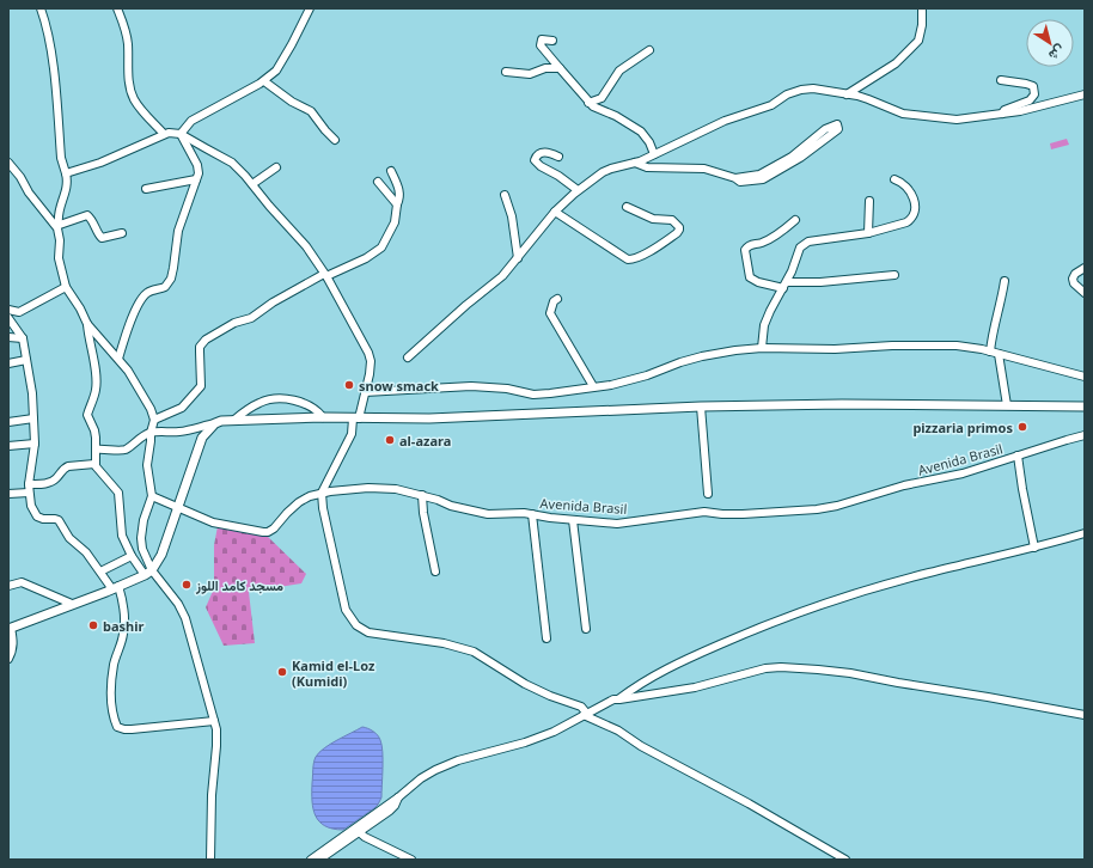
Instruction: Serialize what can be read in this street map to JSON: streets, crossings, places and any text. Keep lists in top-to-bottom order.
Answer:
{
  "streets": {
    "street": ["Avenida Brasil"]
  },
  "places": [
    "snow smack",
    "pizzaria primos",
    "al-azara",
    "مسجد كامد اللوز",
    "bashir",
    "Kamid el-Loz (Kumidi)"
  ],
  "north": "bottom right"
}
